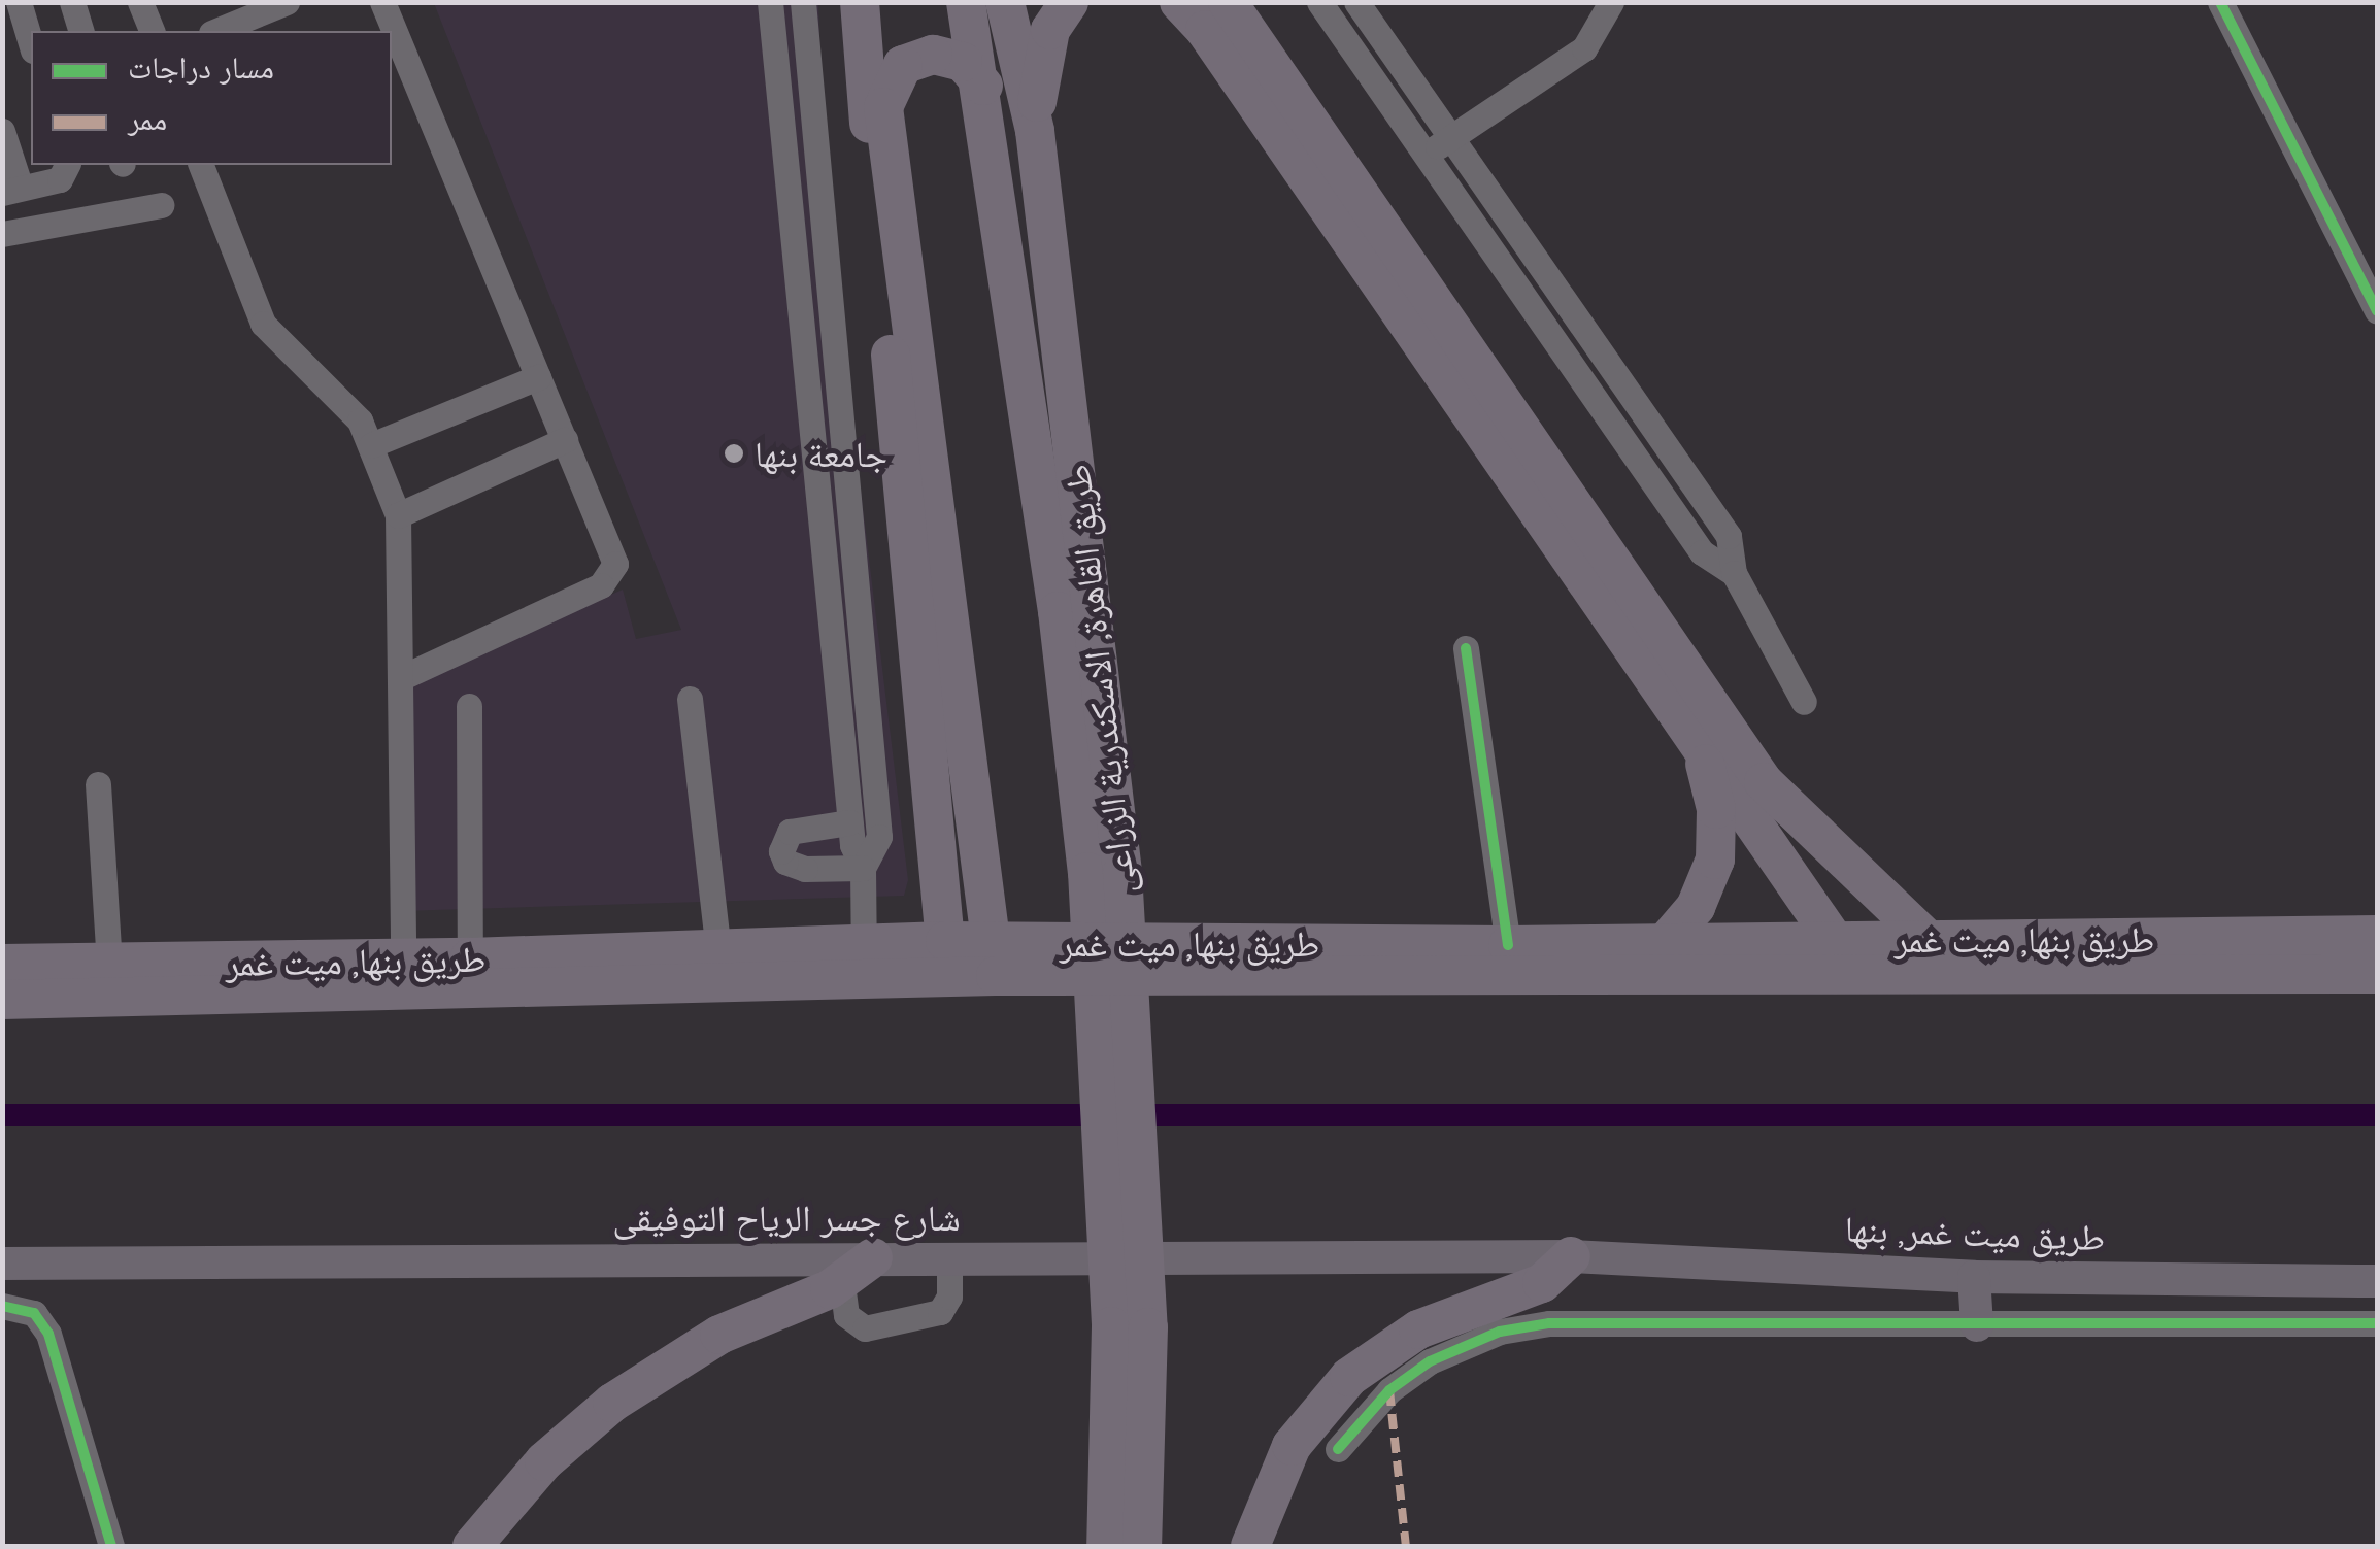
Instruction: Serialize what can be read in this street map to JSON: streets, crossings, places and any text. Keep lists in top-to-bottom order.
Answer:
{
  "streets": {
    "highway": ["طريق القاهرة, الاسكندرية الزراعى", "طريق بنها, ميت غمر"],
    "main road": ["شارع جسر الرياح التوفيقى", "طريق ميت غمر, بنها"]
  },
  "crossings": [
    ["شارع جسر الرياح التوفيقى", "طريق ميت غمر, بنها"]
  ],
  "places": ["جامعة بنها"],
  "legend": ["مسار دراجات", "ممر"]
}
